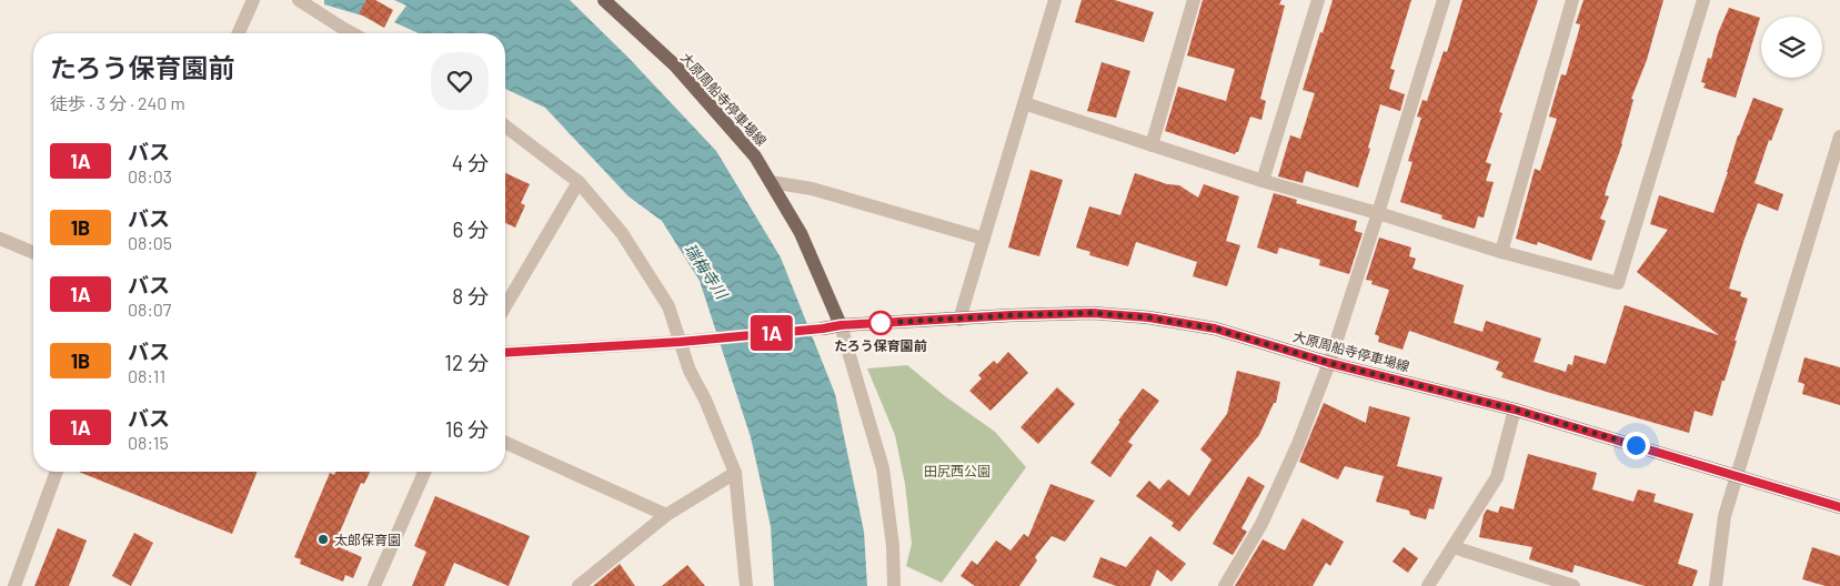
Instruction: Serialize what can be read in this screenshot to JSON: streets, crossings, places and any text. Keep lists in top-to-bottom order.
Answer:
{
  "streets": {
    "main road": ["大原周船寺停車場線"]
  },
  "water": ["瑞梅寺川"],
  "parks": ["田尻西公園"],
  "places": ["たろう保育園前", "太郎保育園"],
  "lines": ["bus line 1A"],
  "page": {
    "on_map": "1A",
    "heading": ["たろう保育園前", "徒歩 · 3 分 · 240 m"],
    "list": [
      {
        "mark": "1A",
        "name": "バス",
        "note": "08:03",
        "value": "4 分"
      },
      {
        "mark": "1B",
        "name": "バス",
        "note": "08:05",
        "value": "6 分"
      },
      {
        "mark": "1A",
        "name": "バス",
        "note": "08:07",
        "value": "8 分"
      },
      {
        "mark": "1B",
        "name": "バス",
        "note": "08:11",
        "value": "12 分"
      },
      {
        "mark": "1A",
        "name": "バス",
        "note": "08:15",
        "value": "16 分"
      }
    ]
  }
}
